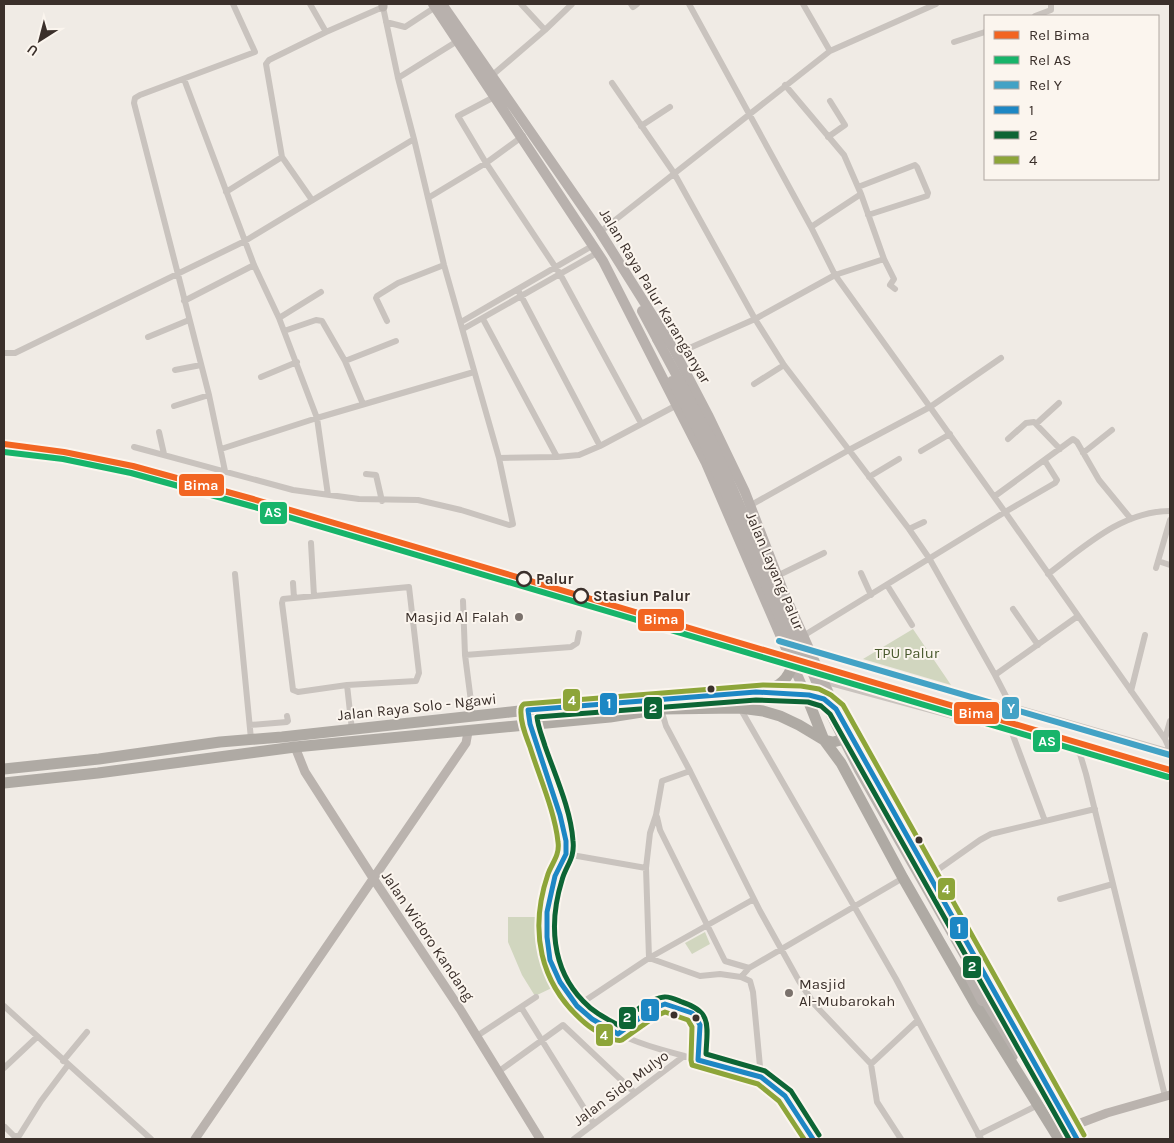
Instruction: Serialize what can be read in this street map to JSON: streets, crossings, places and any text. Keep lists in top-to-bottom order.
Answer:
{
  "streets": {
    "highway": ["Jalan Raya Solo - Ngawi"],
    "main road": ["Jalan Raya Palur Karanganyar", "Jalan Layang Palur"],
    "street": ["Jalan Widoro Kandang", "Jalan Sido Mulyo"]
  },
  "crossings": [
    ["Jalan Raya Palur Karanganyar", "Jalan Layang Palur"],
    ["Jalan Raya Palur Karanganyar", "Jalan Raya Solo - Ngawi"],
    ["Jalan Layang Palur", "Jalan Raya Solo - Ngawi"],
    ["Jalan Raya Solo - Ngawi", "Jalan Widoro Kandang"]
  ],
  "parks": ["TPU Palur"],
  "places": [
    "Palur",
    "Stasiun Palur",
    "Masjid Al Falah",
    "Masjid Al-Mubarokah"
  ],
  "lines": [
    "rail line Bima",
    "rail line AS",
    "rail line Y",
    "transit line 4",
    "transit line 1",
    "transit line 2"
  ],
  "legend": [
    "Rel Bima",
    "Rel AS",
    "Rel Y",
    "1",
    "2",
    "4"
  ],
  "north": "bottom left"
}
